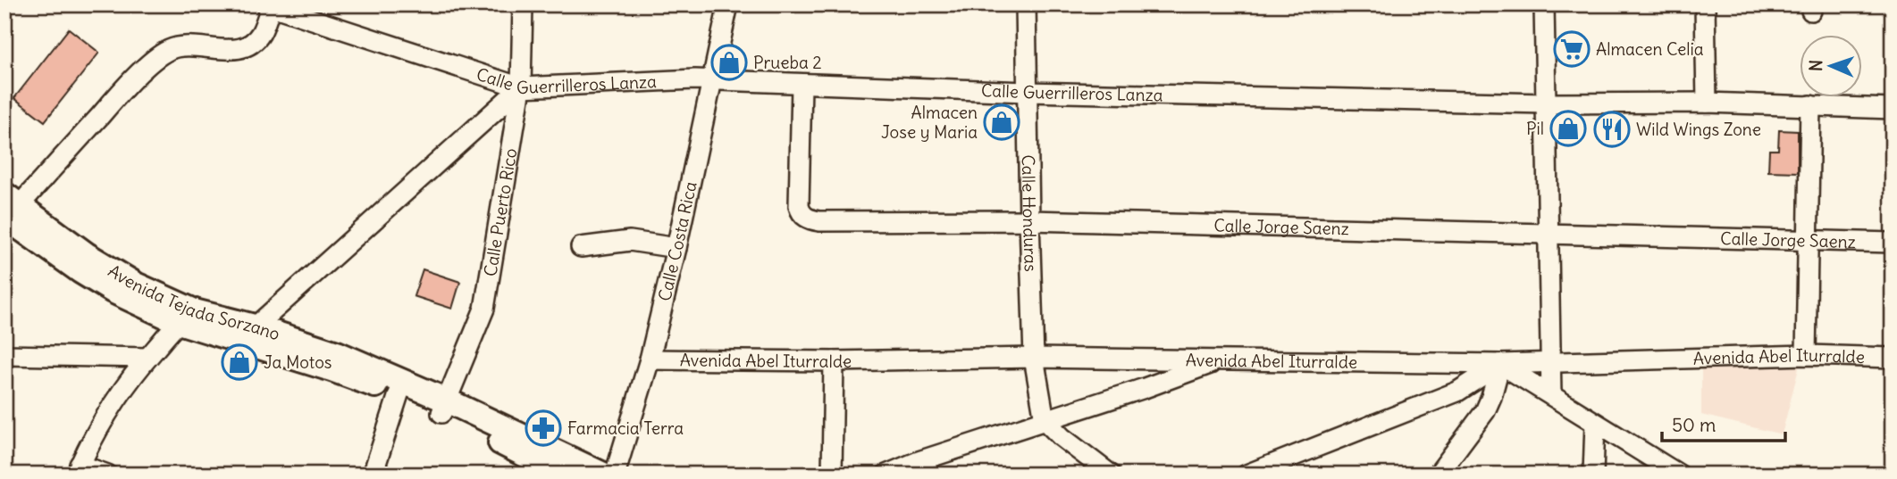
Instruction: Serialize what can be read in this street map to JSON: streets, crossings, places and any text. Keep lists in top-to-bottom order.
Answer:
{
  "streets": {
    "main road": ["Avenida Tejada Sorzano"],
    "street": [
      "Calle Guerrilleros Lanza",
      "Calle Puerto Rico",
      "Calle Honduras",
      "Calle Jorge Saenz",
      "Calle Costa Rica",
      "Avenida Abel Iturralde"
    ]
  },
  "crossings": [
    ["Calle Guerrilleros Lanza", "Calle Puerto Rico"],
    ["Calle Guerrilleros Lanza", "Calle Honduras"],
    ["Calle Guerrilleros Lanza", "Calle Jorge Saenz"],
    ["Calle Guerrilleros Lanza", "Calle Costa Rica"],
    ["Calle Puerto Rico", "Avenida Tejada Sorzano"],
    ["Calle Honduras", "Calle Jorge Saenz"],
    ["Calle Honduras", "Avenida Abel Iturralde"],
    ["Calle Costa Rica", "Avenida Abel Iturralde"]
  ],
  "places": {
    "supermarket": ["Almacen Celia"],
    "shop": [
      "Prueba 2",
      "Almacen Jose y Maria",
      "Pil",
      "Ja Motos"
    ],
    "restaurant": ["Wild Wings Zone"],
    "pharmacy": ["Farmacia Terra"]
  },
  "scale_bar": "50 m",
  "north": "left"
}
